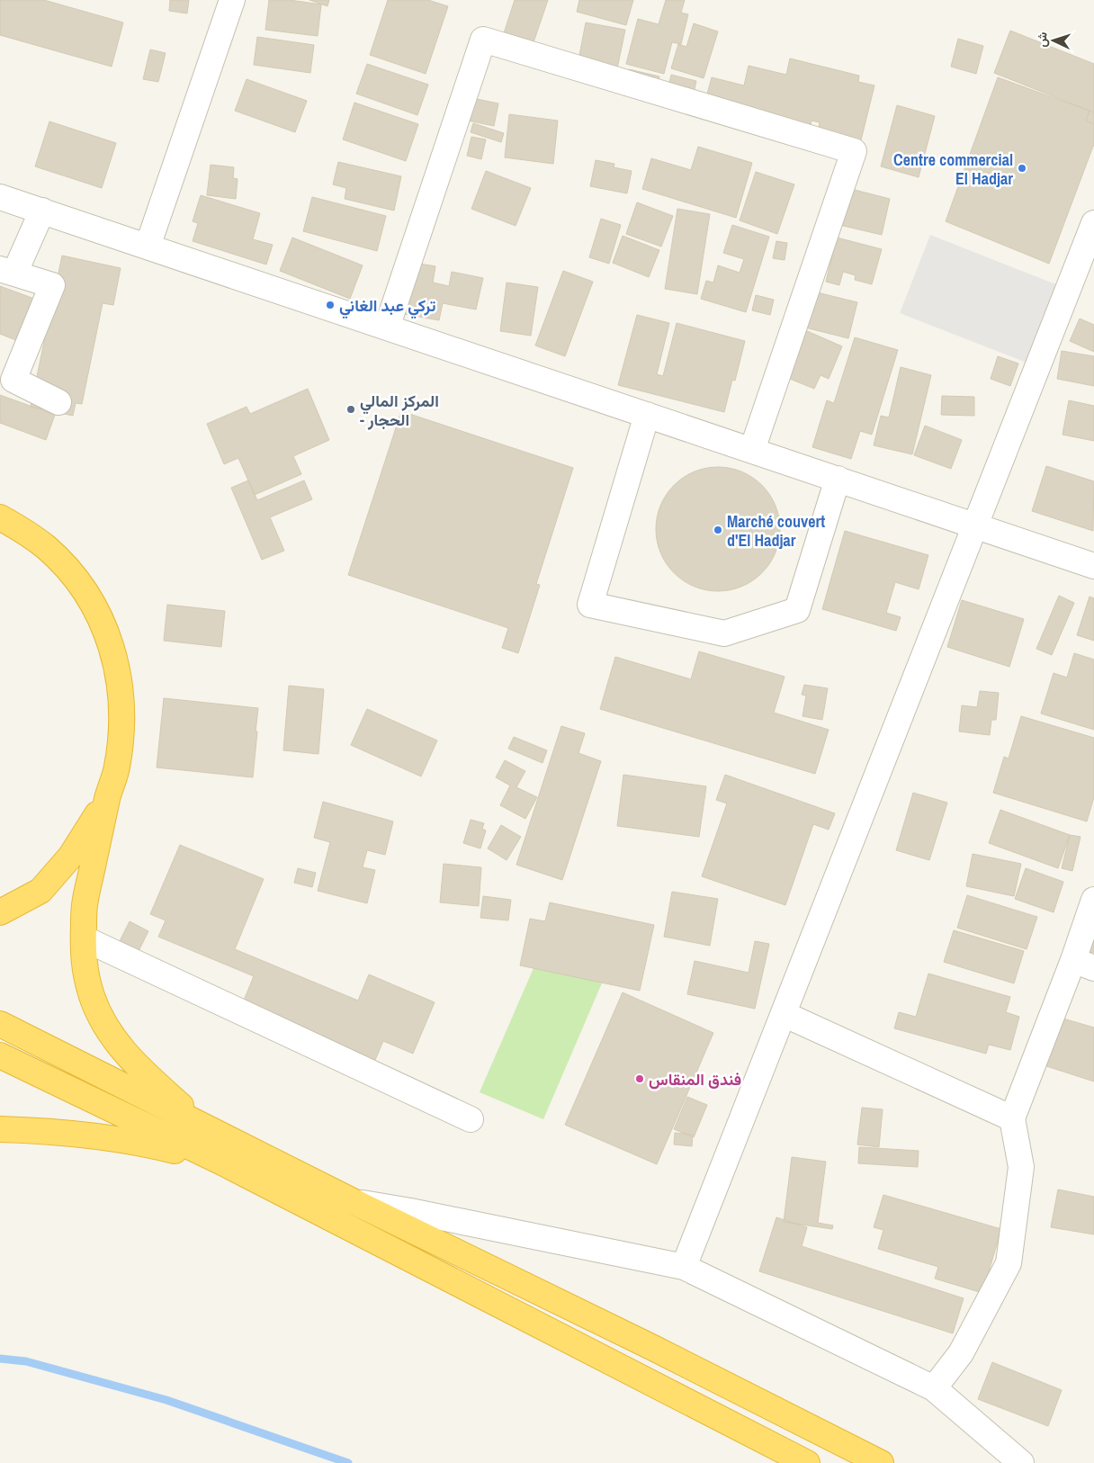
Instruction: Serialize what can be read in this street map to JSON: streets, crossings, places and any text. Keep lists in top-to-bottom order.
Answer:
{
  "places": [
    "Centre commercial El Hadjar",
    "تركي عبد الغاني",
    "المركز المالي - الحجار",
    "Marché couvert d'El Hadjar",
    "فندق المنقاس"
  ],
  "north": "left"
}
